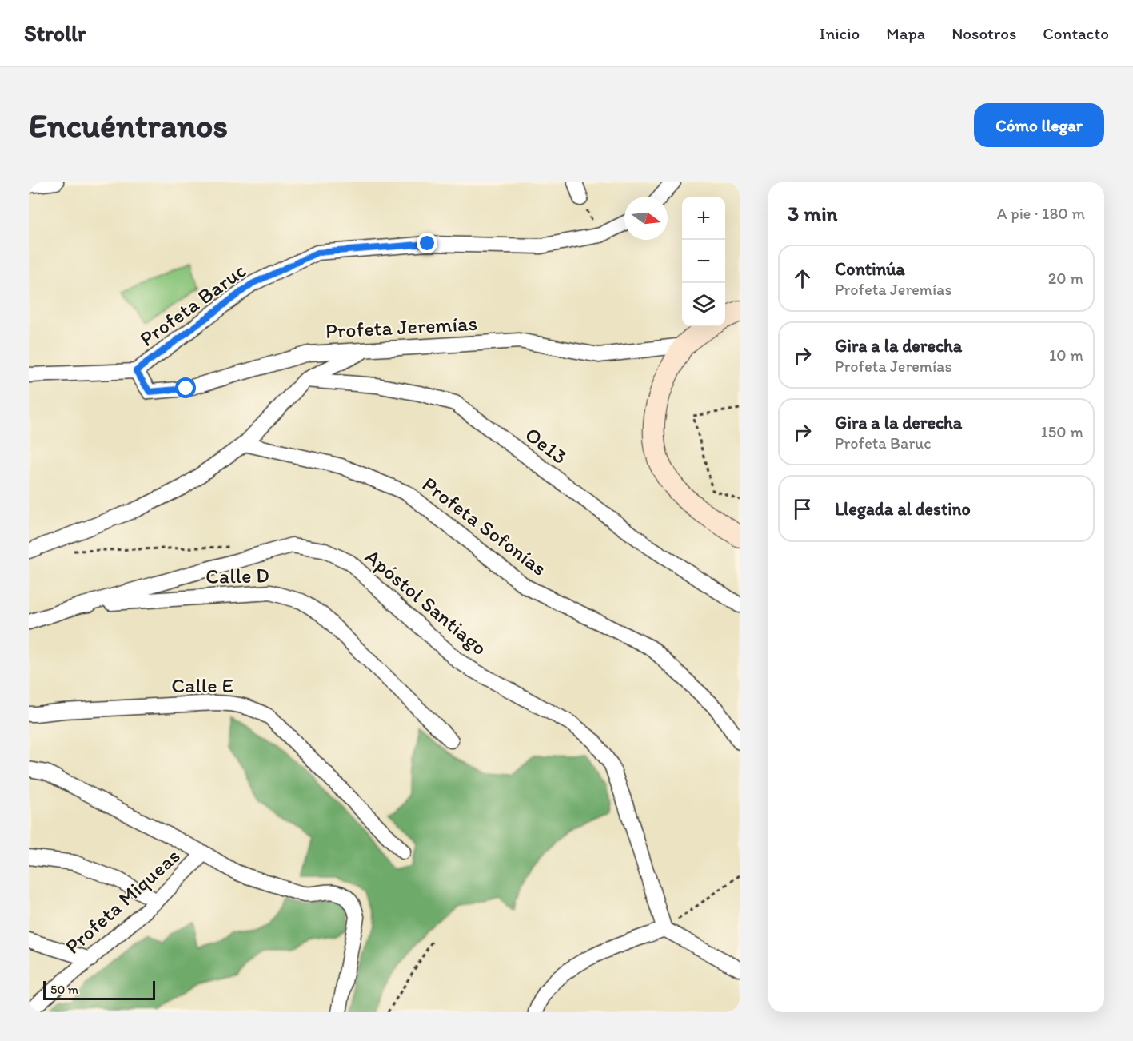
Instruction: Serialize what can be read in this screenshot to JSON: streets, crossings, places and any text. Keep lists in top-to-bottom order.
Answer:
{
  "streets": {
    "street": [
      "Profeta Baruc",
      "Profeta Jeremías",
      "Oe13",
      "Profeta Sofonías",
      "Calle D",
      "Apóstol Santiago",
      "Calle E",
      "Profeta Miqueas"
    ]
  },
  "crossings": [
    ["Profeta Baruc", "Profeta Jeremías"],
    ["Calle D", "Apóstol Santiago"]
  ],
  "scale_bar": "50 m",
  "north": "right",
  "page": {
    "header": "Strollr",
    "nav": [
      "Inicio",
      "Mapa",
      "Nosotros",
      "Contacto"
    ],
    "buttons": "Cómo llegar",
    "title": "Encuéntranos",
    "heading": ["3 min", "A pie · 180 m"],
    "map_buttons": ["+", "−"],
    "list": [
      ["Continúa", "Profeta Jeremías", "20 m"],
      ["Gira a la derecha", "Profeta Jeremías", "10 m"],
      ["Gira a la derecha", "Profeta Baruc", "150 m"],
      "Llegada al destino"
    ],
    "scale": "50 m"
  }
}
